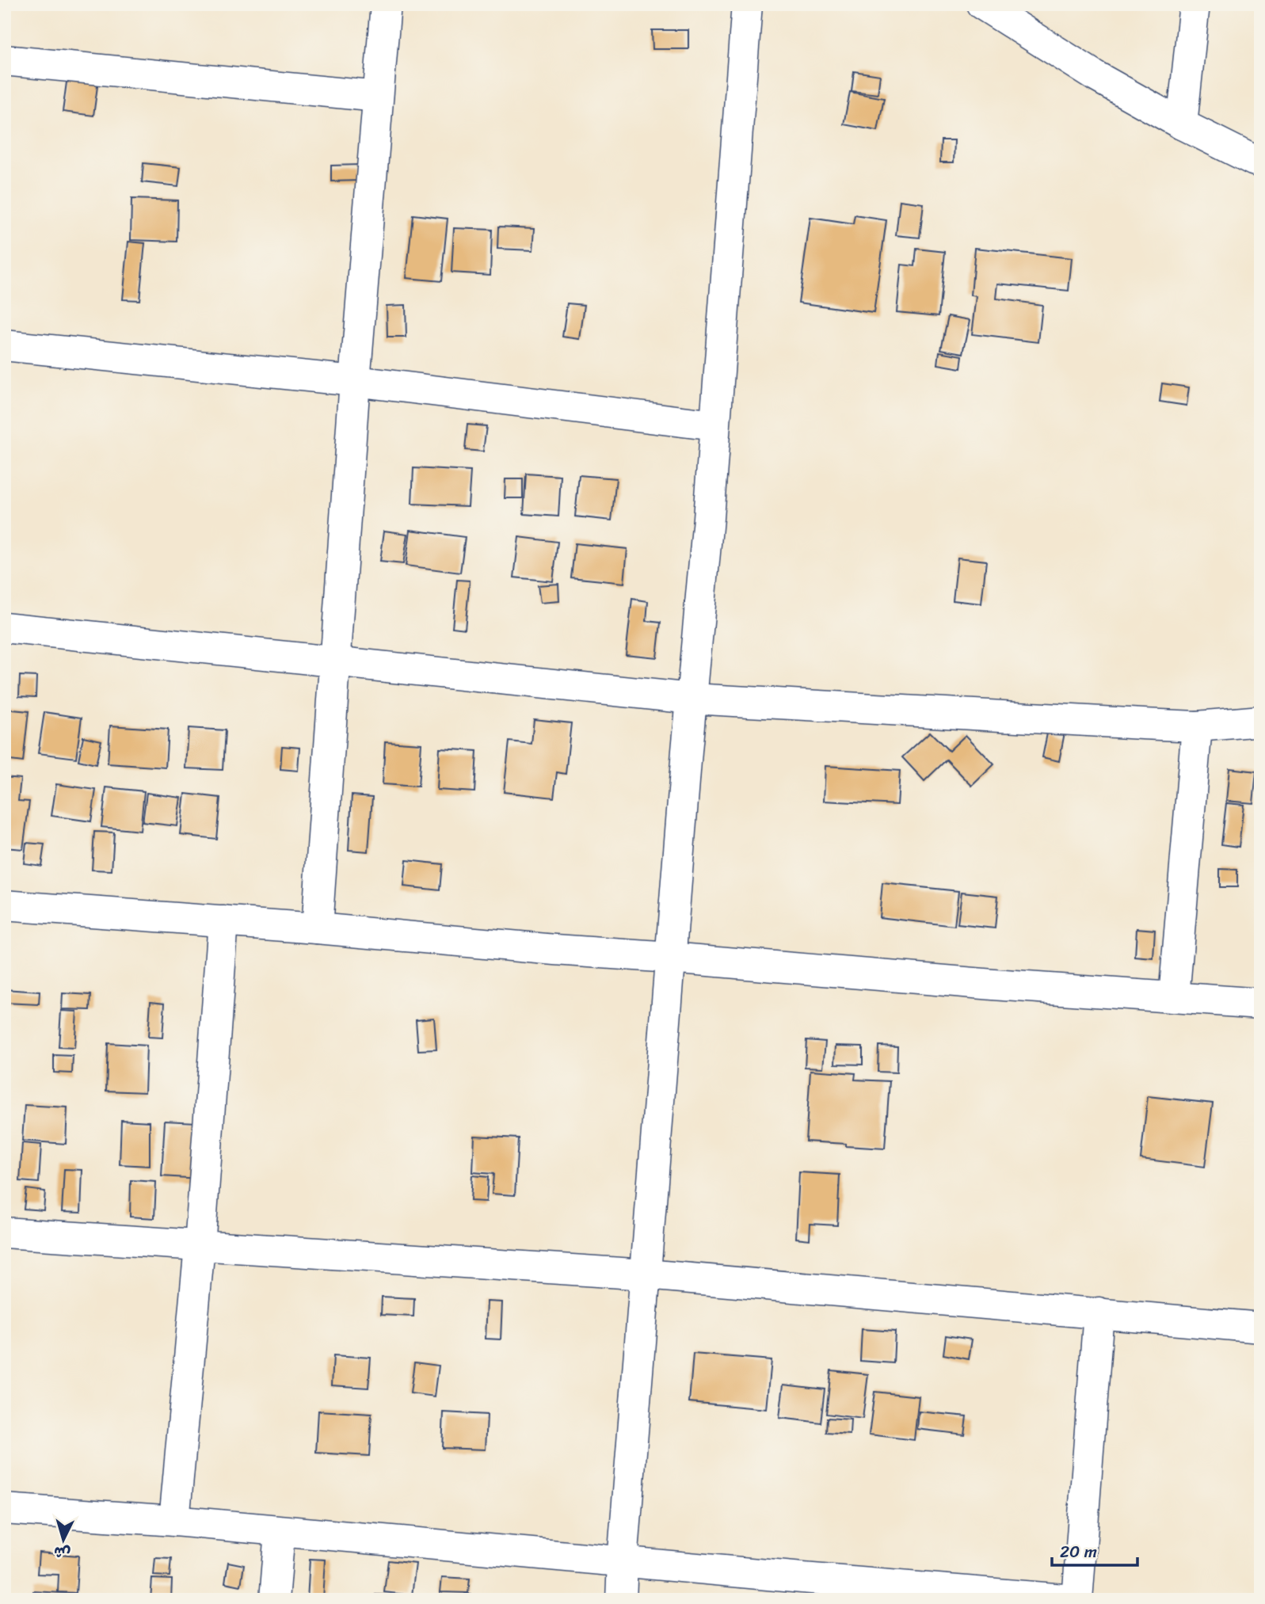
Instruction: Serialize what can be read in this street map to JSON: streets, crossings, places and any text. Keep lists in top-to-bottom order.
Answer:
{
  "scale_bar": "20 m",
  "north": "bottom"
}
